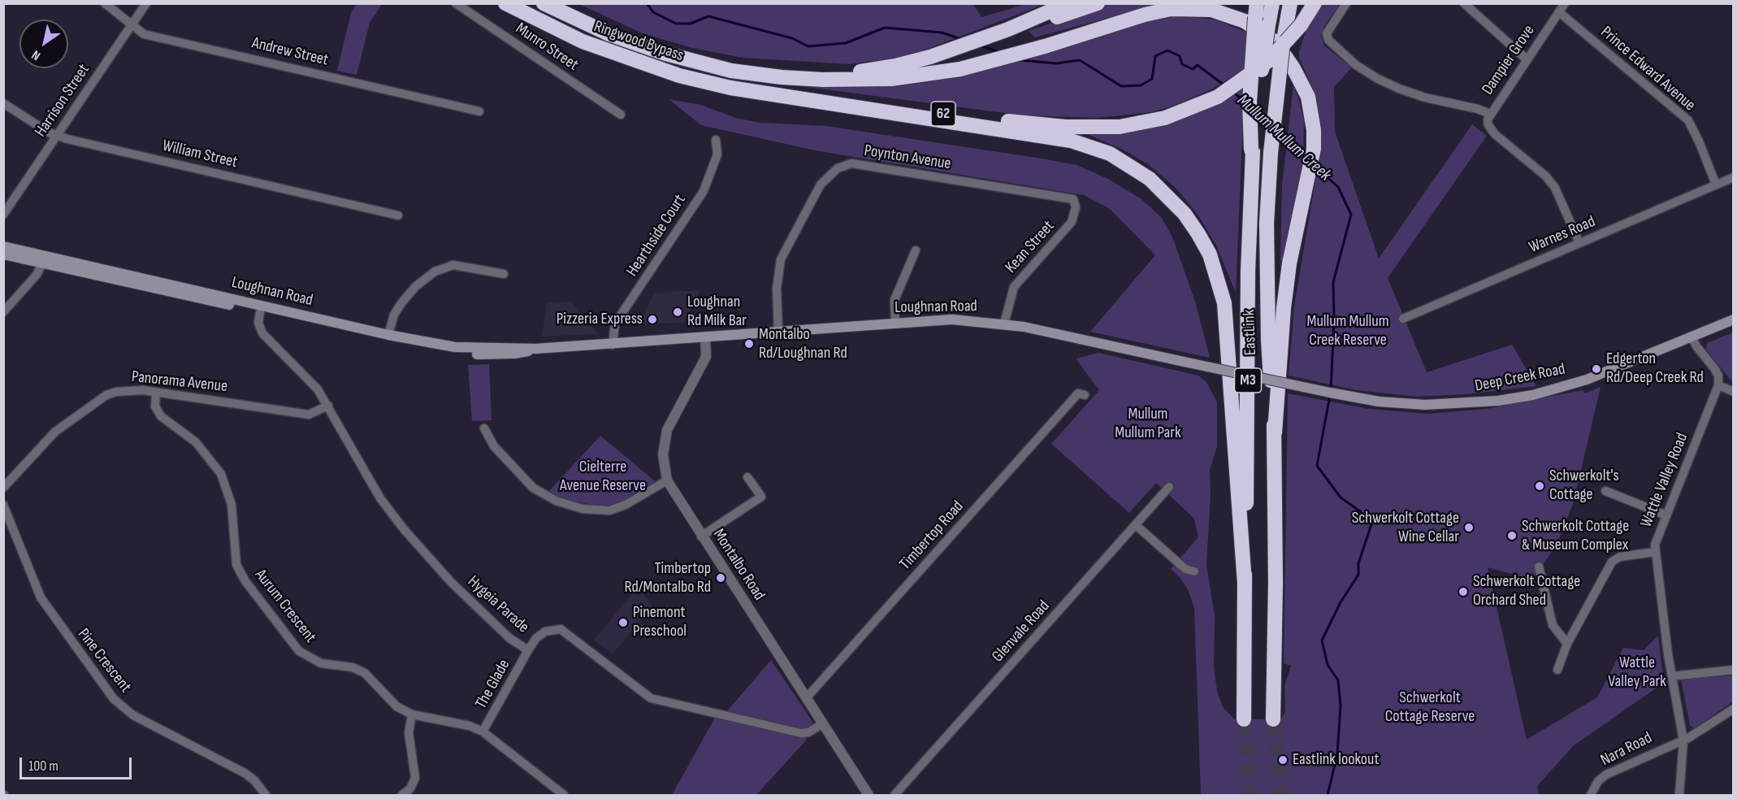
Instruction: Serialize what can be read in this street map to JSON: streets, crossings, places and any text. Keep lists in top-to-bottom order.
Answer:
{
  "streets": {
    "highway": [
      "Ringwood Bypass",
      "62",
      "EastLink",
      "M3"
    ],
    "main road": ["Loughnan Road", "Deep Creek Road"],
    "street": [
      "Munro Street",
      "Andrew Street",
      "Dampier Grove",
      "Prince Edward Avenue",
      "Harrison Street",
      "William Street",
      "Poynton Avenue",
      "Warnes Road",
      "Hearthside Court",
      "Kean Street",
      "Panorama Avenue",
      "Wattle Valley Road",
      "Timbertop Road",
      "Montalbo Road",
      "Hygeia Parade",
      "Aurum Crescent",
      "Glenvale Road",
      "Pine Crescent",
      "The Glade",
      "Nara Road"
    ]
  },
  "crossings": [
    ["Ringwood Bypass", "62"],
    ["Andrew Street", "Harrison Street"],
    ["Dampier Grove", "Prince Edward Avenue"],
    ["Dampier Grove", "Warnes Road"],
    ["Prince Edward Avenue", "Warnes Road"],
    ["Harrison Street", "William Street"],
    ["Poynton Avenue", "Kean Street"],
    ["Poynton Avenue", "Loughnan Road"],
    ["Hearthside Court", "Loughnan Road"],
    ["Kean Street", "Loughnan Road"],
    ["Loughnan Road", "Deep Creek Road"],
    ["Loughnan Road", "Montalbo Road"],
    ["Loughnan Road", "Hygeia Parade"],
    ["Panorama Avenue", "Hygeia Parade"],
    ["Panorama Avenue", "Aurum Crescent"],
    ["Wattle Valley Road", "Nara Road"],
    ["Timbertop Road", "Montalbo Road"],
    ["Montalbo Road", "Hygeia Parade"],
    ["Hygeia Parade", "The Glade"],
    ["Aurum Crescent", "The Glade"]
  ],
  "water": ["Mullum Mullum Creek"],
  "parks": [
    "Mullum Mullum Creek Reserve",
    "Mullum Mullum Park",
    "Cielterre Avenue Reserve",
    "Wattle Valley Park",
    "Schwerkolt Cottage Reserve"
  ],
  "places": [
    "Loughnan Rd Milk Bar",
    "Pizzeria Express",
    "Montalbo Rd/Loughnan Rd",
    "Edgerton Rd/Deep Creek Rd",
    "Schwerkolt's Cottage",
    "Schwerkolt Cottage Wine Cellar",
    "Schwerkolt Cottage & Museum Complex",
    "Timbertop Rd/Montalbo Rd",
    "Schwerkolt Cottage Orchard Shed",
    "Pinemont Preschool",
    "Eastlink lookout"
  ],
  "scale_bar": "100 m",
  "north": "bottom left"
}
